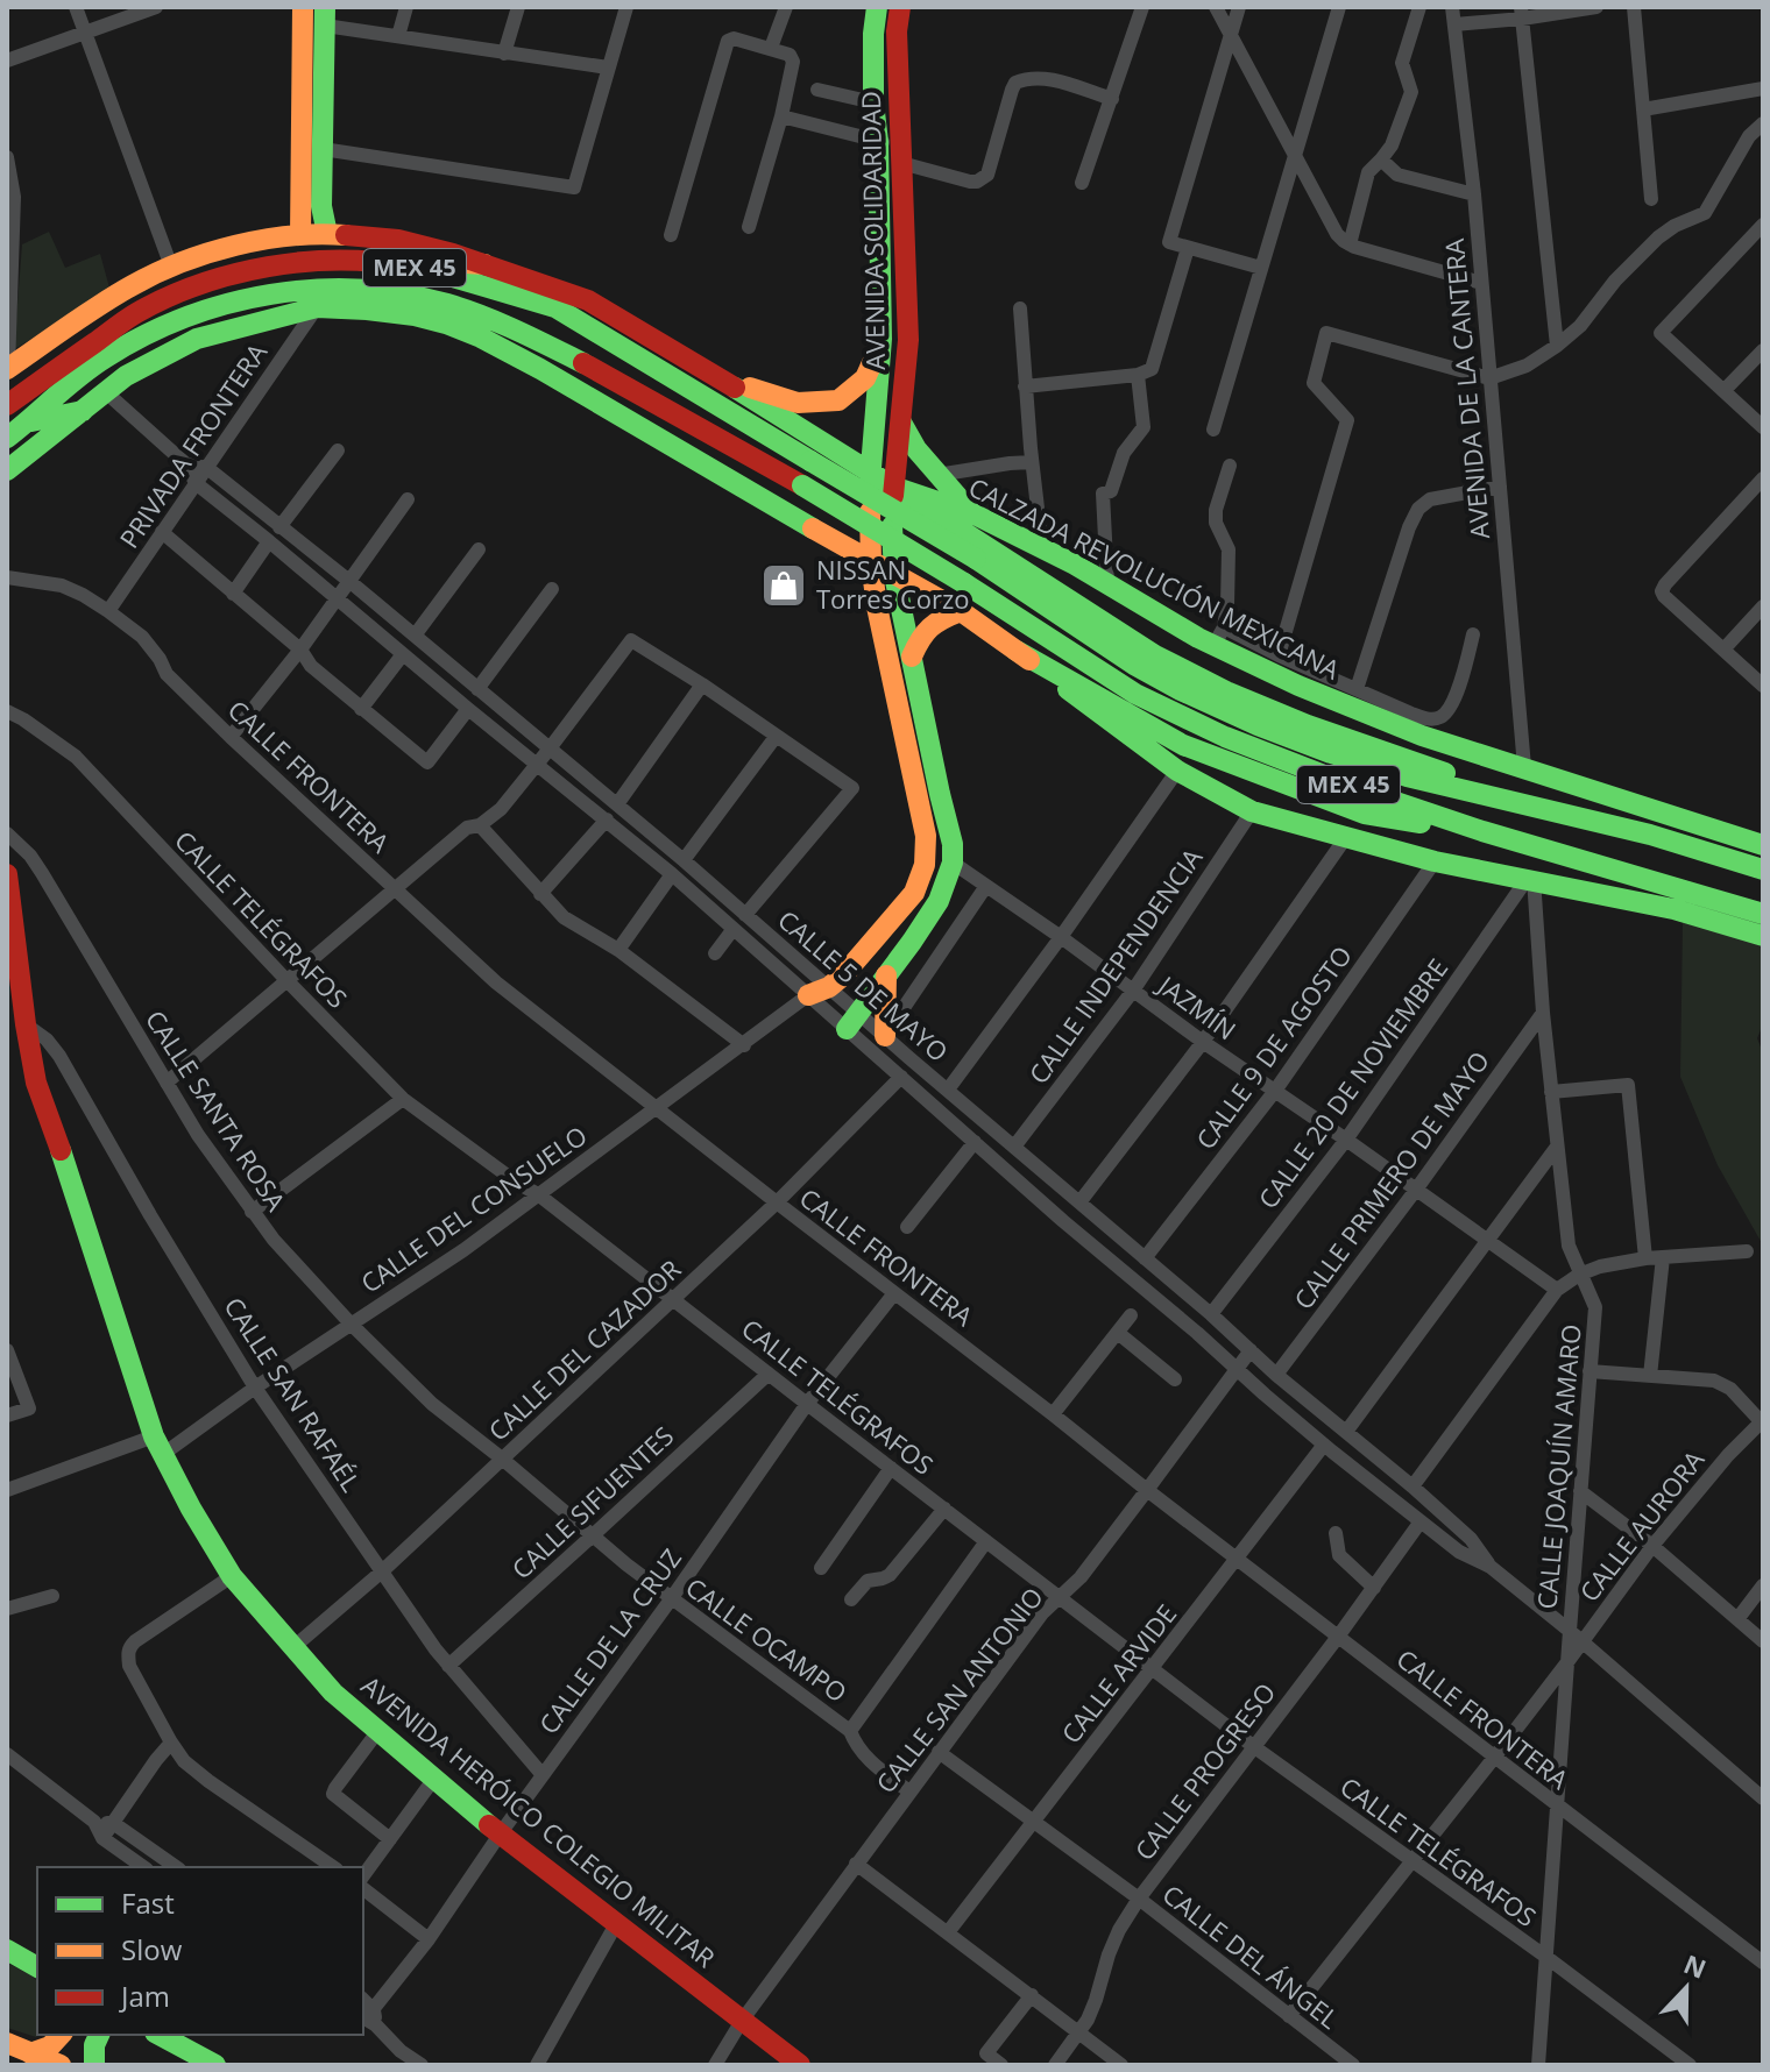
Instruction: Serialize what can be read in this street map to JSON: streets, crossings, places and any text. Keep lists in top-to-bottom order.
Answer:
{
  "streets": {
    "main road": [
      "AVENIDA SOLIDARIDAD",
      "MEX 45",
      "CALZADA REVOLUCIÓN MEXICANA",
      "AVENIDA HERÓICO COLEGIO MILITAR"
    ],
    "street": [
      "AVENIDA DE LA CANTERA",
      "PRIVADA FRONTERA",
      "CALLE FRONTERA",
      "CALLE TELÉGRAFOS",
      "CALLE INDEPENDENCIA",
      "CALLE 5 DE MAYO",
      "JAZMÍN",
      "CALLE 9 DE AGOSTO",
      "CALLE 20 DE NOVIEMBRE",
      "CALLE SANTA ROSA",
      "CALLE PRIMERO DE MAYO",
      "CALLE DEL CONSUELO",
      "CALLE DEL CAZADOR",
      "CALLE SAN RAFAÉL",
      "CALLE JOAQUÍN AMARO",
      "CALLE SIFUENTES",
      "CALLE AURORA",
      "CALLE OCAMPO",
      "CALLE DE LA CRUZ",
      "CALLE ARVIDE",
      "CALLE SAN ANTONIO",
      "CALLE PROGRESO",
      "CALLE DEL ÁNGEL"
    ]
  },
  "crossings": [
    ["AVENIDA SOLIDARIDAD", "CALZADA REVOLUCIÓN MEXICANA"],
    ["AVENIDA SOLIDARIDAD", "CALLE 5 DE MAYO"],
    ["AVENIDA SOLIDARIDAD", "JAZMÍN"],
    ["AVENIDA SOLIDARIDAD", "CALLE DEL CONSUELO"],
    ["AVENIDA DE LA CANTERA", "CALZADA REVOLUCIÓN MEXICANA"],
    ["PRIVADA FRONTERA", "CALLE FRONTERA"],
    ["PRIVADA FRONTERA", "CALLE 5 DE MAYO"],
    ["CALLE FRONTERA", "CALLE DEL CONSUELO"],
    ["CALLE FRONTERA", "CALLE DEL CAZADOR"],
    ["CALLE FRONTERA", "CALLE JOAQUÍN AMARO"],
    ["CALLE FRONTERA", "CALLE AURORA"],
    ["CALLE FRONTERA", "CALLE DE LA CRUZ"],
    ["CALLE FRONTERA", "CALLE ARVIDE"],
    ["CALLE FRONTERA", "CALLE SAN ANTONIO"],
    ["CALLE FRONTERA", "CALLE PROGRESO"],
    ["CALLE TELÉGRAFOS", "CALLE DEL CONSUELO"],
    ["CALLE TELÉGRAFOS", "CALLE DEL CAZADOR"],
    ["CALLE TELÉGRAFOS", "CALLE JOAQUÍN AMARO"],
    ["CALLE TELÉGRAFOS", "CALLE SIFUENTES"],
    ["CALLE TELÉGRAFOS", "CALLE AURORA"],
    ["CALLE TELÉGRAFOS", "CALLE DE LA CRUZ"],
    ["CALLE TELÉGRAFOS", "CALLE ARVIDE"],
    ["CALLE TELÉGRAFOS", "CALLE SAN ANTONIO"],
    ["CALLE TELÉGRAFOS", "CALLE PROGRESO"],
    ["CALLE INDEPENDENCIA", "CALLE 5 DE MAYO"],
    ["CALLE INDEPENDENCIA", "JAZMÍN"],
    ["CALLE 5 DE MAYO", "CALLE 9 DE AGOSTO"],
    ["CALLE 5 DE MAYO", "CALLE 20 DE NOVIEMBRE"],
    ["CALLE 5 DE MAYO", "CALLE PRIMERO DE MAYO"],
    ["CALLE 5 DE MAYO", "CALLE DEL CONSUELO"],
    ["CALLE 5 DE MAYO", "CALLE DEL CAZADOR"],
    ["CALLE 5 DE MAYO", "CALLE JOAQUÍN AMARO"],
    ["CALLE 5 DE MAYO", "CALLE AURORA"],
    ["CALLE 5 DE MAYO", "CALLE ARVIDE"],
    ["CALLE 5 DE MAYO", "CALLE SAN ANTONIO"],
    ["CALLE 5 DE MAYO", "CALLE PROGRESO"],
    ["JAZMÍN", "CALLE 9 DE AGOSTO"],
    ["JAZMÍN", "CALLE 20 DE NOVIEMBRE"],
    ["JAZMÍN", "CALLE PRIMERO DE MAYO"],
    ["CALLE 20 DE NOVIEMBRE", "CALLE JOAQUÍN AMARO"],
    ["CALLE SANTA ROSA", "CALLE DEL CONSUELO"],
    ["CALLE SANTA ROSA", "CALLE DEL CAZADOR"],
    ["CALLE SANTA ROSA", "CALLE OCAMPO"],
    ["CALLE PRIMERO DE MAYO", "CALLE JOAQUÍN AMARO"],
    ["CALLE DEL CONSUELO", "CALLE SAN RAFAÉL"],
    ["CALLE DEL CONSUELO", "AVENIDA HERÓICO COLEGIO MILITAR"],
    ["CALLE DEL CAZADOR", "CALLE SAN RAFAÉL"],
    ["CALLE DEL CAZADOR", "CALLE OCAMPO"],
    ["CALLE DEL CAZADOR", "AVENIDA HERÓICO COLEGIO MILITAR"],
    ["CALLE SAN RAFAÉL", "CALLE SIFUENTES"],
    ["CALLE SAN RAFAÉL", "CALLE DE LA CRUZ"],
    ["CALLE SAN RAFAÉL", "AVENIDA HERÓICO COLEGIO MILITAR"],
    ["CALLE JOAQUÍN AMARO", "CALLE AURORA"],
    ["CALLE SIFUENTES", "CALLE OCAMPO"],
    ["CALLE AURORA", "CALLE DEL ÁNGEL"],
    ["CALLE OCAMPO", "CALLE DE LA CRUZ"],
    ["CALLE OCAMPO", "CALLE SAN ANTONIO"],
    ["CALLE DE LA CRUZ", "AVENIDA HERÓICO COLEGIO MILITAR"],
    ["CALLE ARVIDE", "CALLE DEL ÁNGEL"],
    ["CALLE SAN ANTONIO", "AVENIDA HERÓICO COLEGIO MILITAR"],
    ["CALLE SAN ANTONIO", "CALLE DEL ÁNGEL"],
    ["CALLE PROGRESO", "CALLE DEL ÁNGEL"]
  ],
  "places": {
    "shop": ["NISSAN Torres Corzo"]
  },
  "legend": ["Fast", "Slow", "Jam"],
  "north": "top"
}
